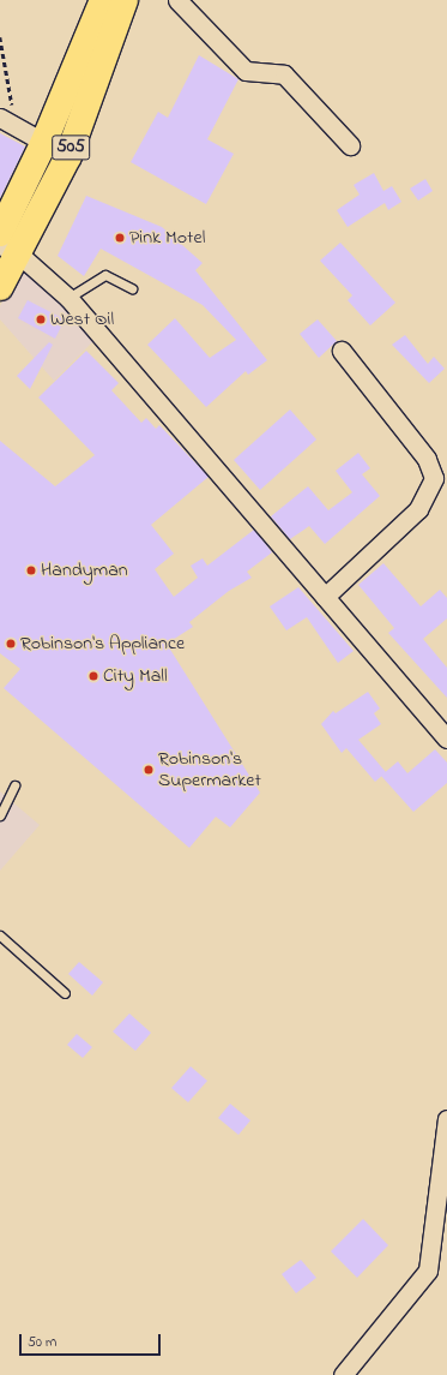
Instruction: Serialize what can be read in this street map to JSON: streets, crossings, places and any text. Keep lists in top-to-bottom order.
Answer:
{
  "streets": {
    "highway": ["505"]
  },
  "places": [
    "Pink Motel",
    "West Oil",
    "Handyman",
    "Robinson's Appliance",
    "City Mall",
    "Robinson's Supermarket"
  ],
  "scale_bar": "50 m"
}
